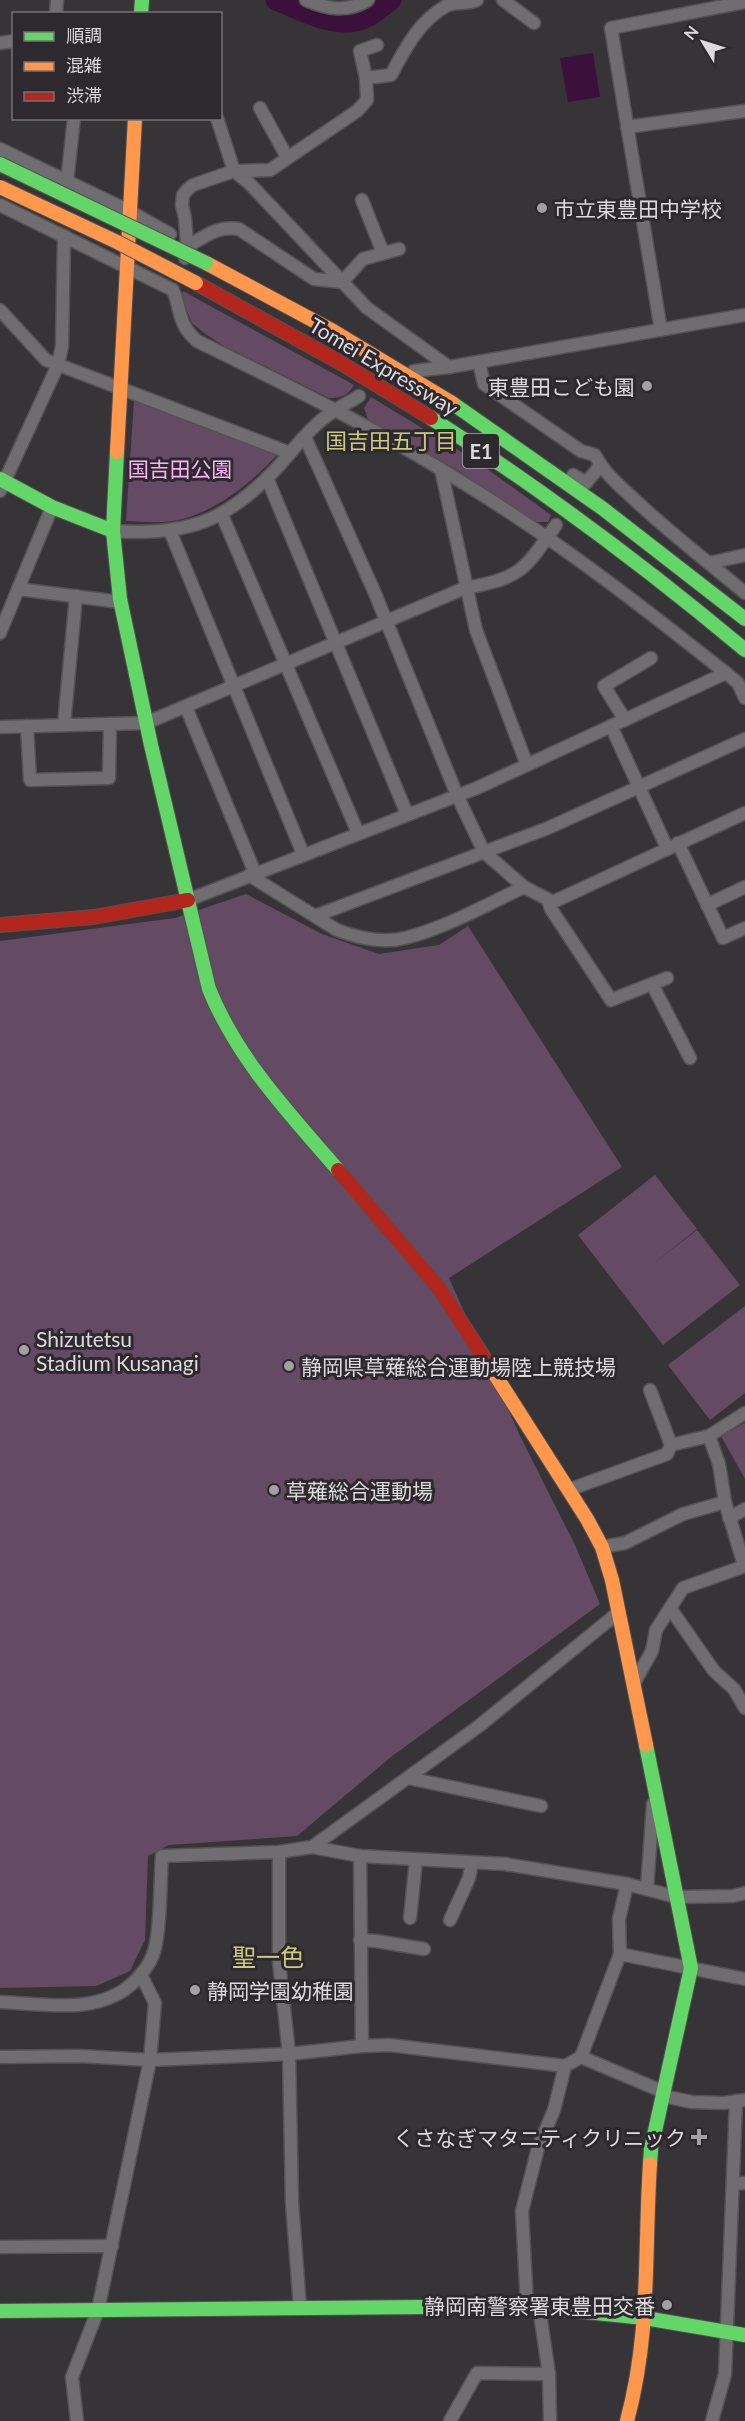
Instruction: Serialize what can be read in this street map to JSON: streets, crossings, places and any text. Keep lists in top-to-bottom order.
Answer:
{
  "streets": {
    "main road": ["Tomei Expressway", "E1"]
  },
  "districts": ["国吉田五丁目", "聖一色"],
  "parks": ["国吉田公園"],
  "places": {
    "other": [
      "市立東豊田中学校",
      "東豊田こども園",
      "Shizutetsu Stadium Kusanagi",
      "静岡県草薙総合運動場陸上競技場",
      "草薙総合運動場",
      "静岡学園幼稚園",
      "静岡南警察署東豊田交番"
    ],
    "health": ["くさなぎマタニティクリニック"]
  },
  "legend": ["順調", "混雑", "渋滞"],
  "north": "top left"
}
